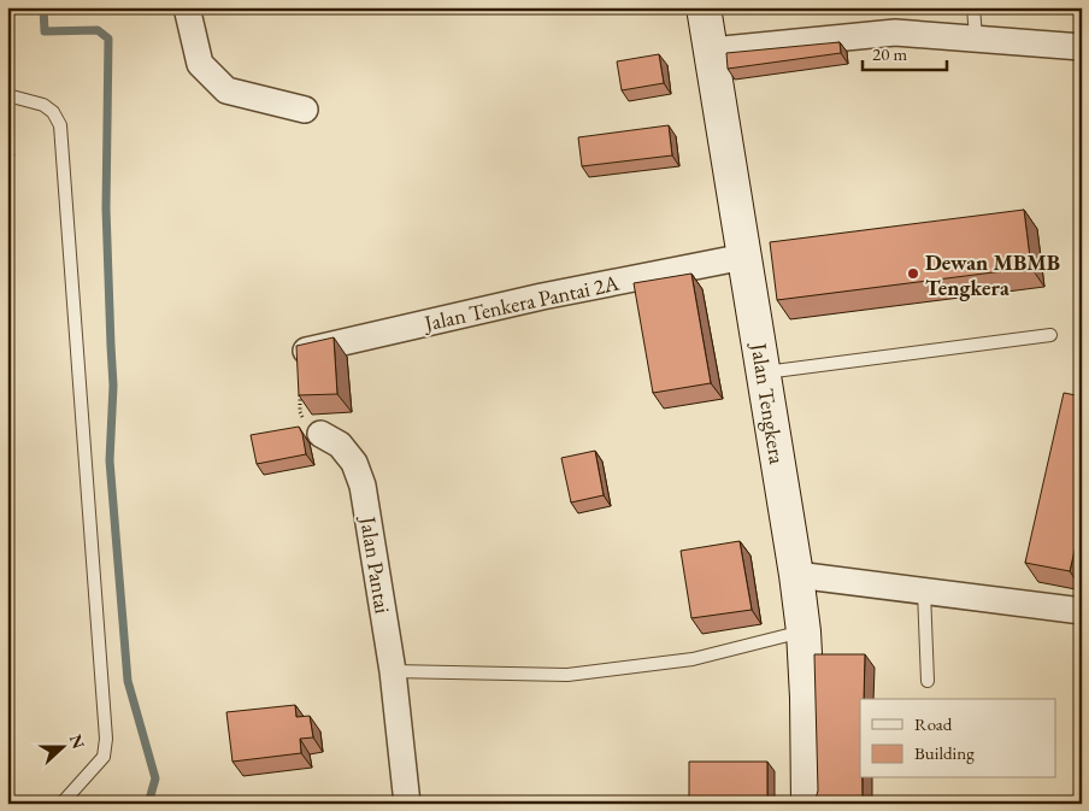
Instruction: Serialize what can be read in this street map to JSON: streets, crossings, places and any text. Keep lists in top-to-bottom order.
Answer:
{
  "streets": {
    "main road": ["Jalan Tengkera"],
    "street": ["Jalan Tenkera Pantai 2A", "Jalan Pantai"]
  },
  "crossings": [
    ["Jalan Tenkera Pantai 2A", "Jalan Tengkera"]
  ],
  "places": ["Dewan MBMB Tengkera"],
  "legend": ["Road", "Building"],
  "scale_bar": "20 m",
  "north": "right"
}
